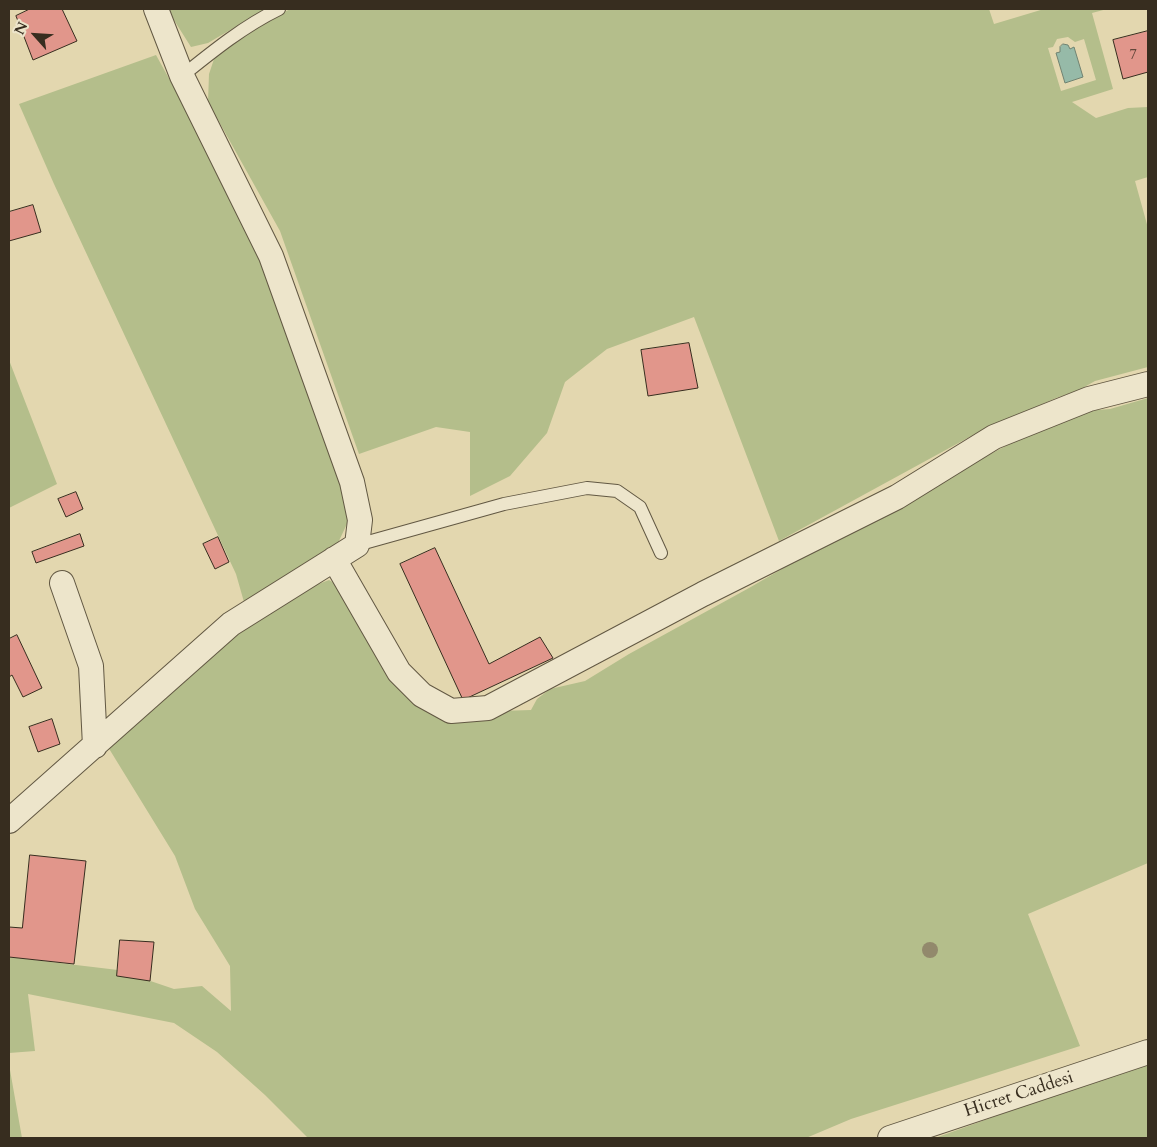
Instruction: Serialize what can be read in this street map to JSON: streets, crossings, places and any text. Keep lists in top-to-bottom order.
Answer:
{
  "streets": {
    "street": ["Hicret Caddesi"]
  },
  "house_numbers": ["7"],
  "north": "top left"
}
